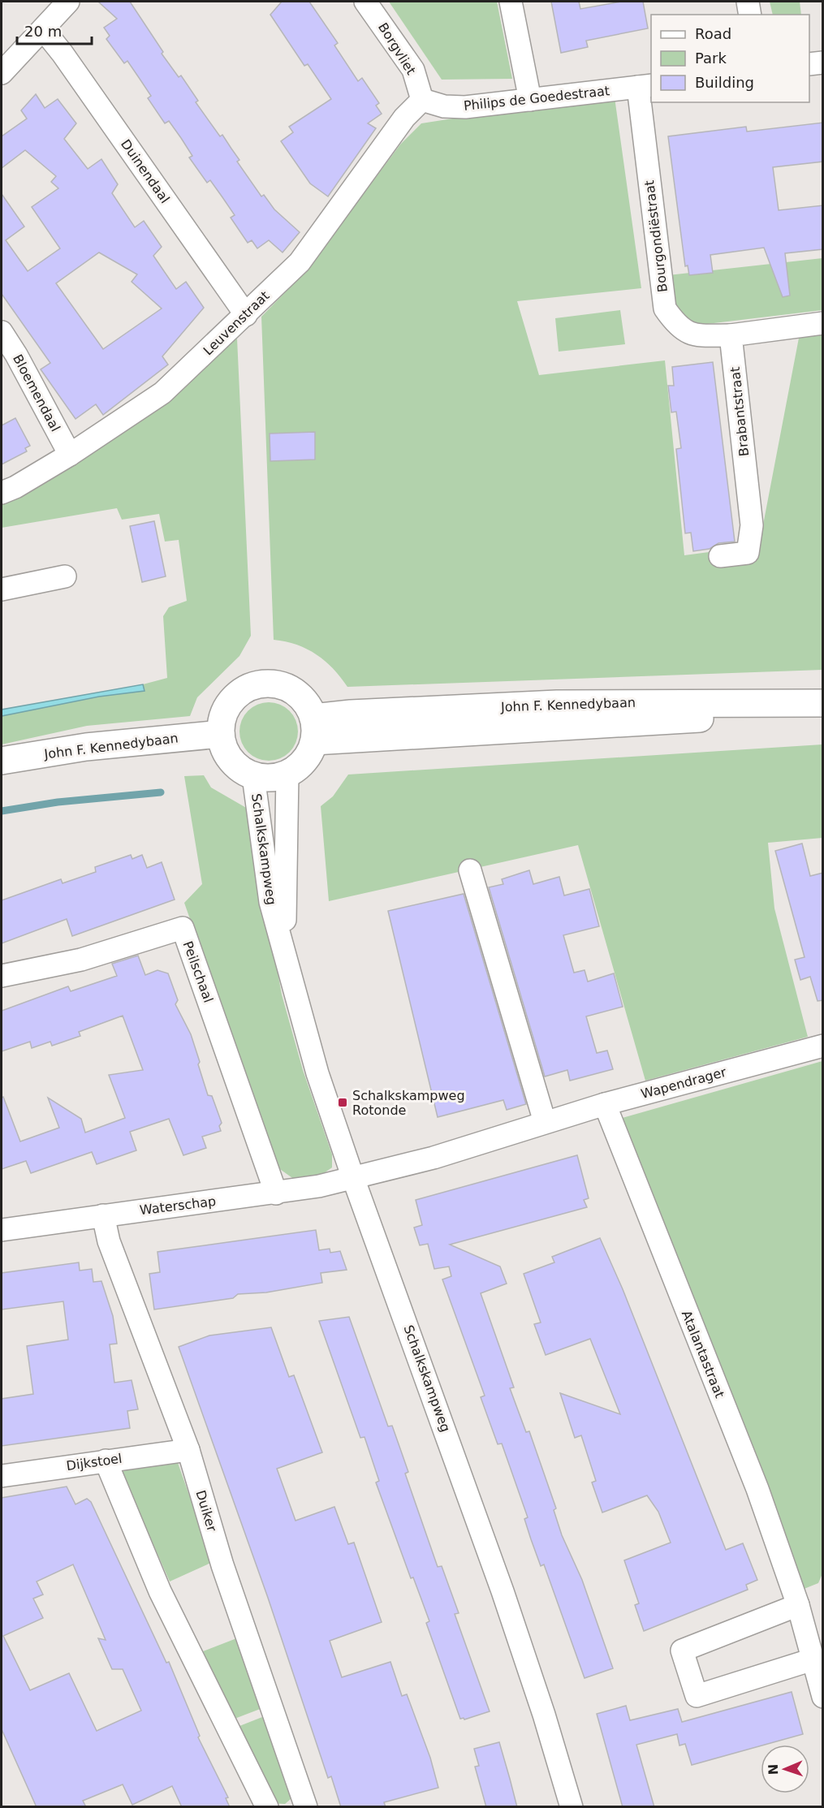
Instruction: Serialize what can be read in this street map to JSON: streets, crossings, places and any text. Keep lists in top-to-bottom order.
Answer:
{
  "streets": {
    "main road": ["John F. Kennedybaan"],
    "street": [
      "Borgvliet",
      "Philips de Goedestraat",
      "Duinendaal",
      "Bourgondiëstraat",
      "Leuvenstraat",
      "Bloemendaal",
      "Brabantstraat",
      "Schalkskampweg",
      "Peilschaal",
      "Wapendrager",
      "Waterschap",
      "Atalantastraat",
      "Dijkstoel",
      "Duiker"
    ]
  },
  "crossings": [
    ["Borgvliet", "Philips de Goedestraat"],
    ["Borgvliet", "Leuvenstraat"],
    ["Philips de Goedestraat", "Bourgondiëstraat"],
    ["Philips de Goedestraat", "Leuvenstraat"],
    ["Duinendaal", "Leuvenstraat"],
    ["Bourgondiëstraat", "Brabantstraat"],
    ["Leuvenstraat", "Bloemendaal"],
    ["John F. Kennedybaan", "Schalkskampweg"],
    ["Schalkskampweg", "Wapendrager"],
    ["Schalkskampweg", "Waterschap"],
    ["Peilschaal", "Waterschap"],
    ["Wapendrager", "Waterschap"],
    ["Wapendrager", "Atalantastraat"],
    ["Waterschap", "Duiker"],
    ["Dijkstoel", "Duiker"]
  ],
  "places": {
    "transit": ["Schalkskampweg Rotonde"]
  },
  "legend": ["Road", "Park", "Building"],
  "scale_bar": "20 m",
  "north": "left"
}
